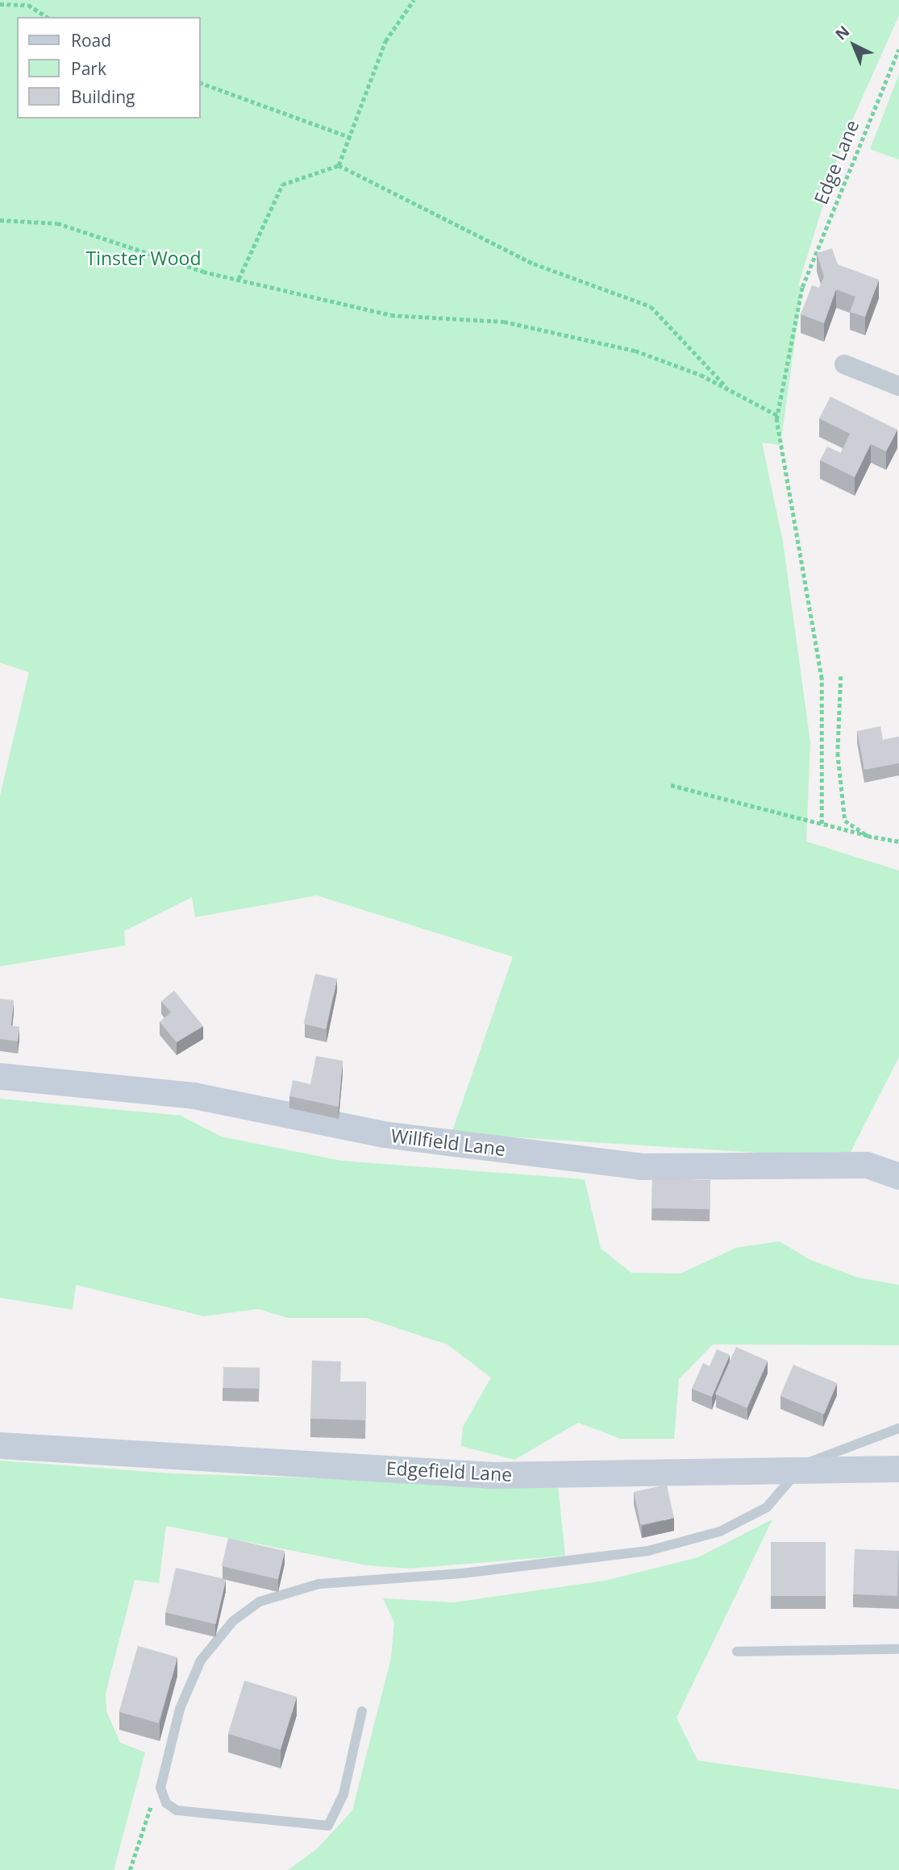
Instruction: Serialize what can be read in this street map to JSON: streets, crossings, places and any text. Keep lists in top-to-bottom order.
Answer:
{
  "streets": {
    "street": ["Willfield Lane", "Edgefield Lane"],
    "path": ["Edge Lane"]
  },
  "parks": ["Tinster Wood"],
  "legend": ["Road", "Park", "Building"],
  "north": "top left"
}
